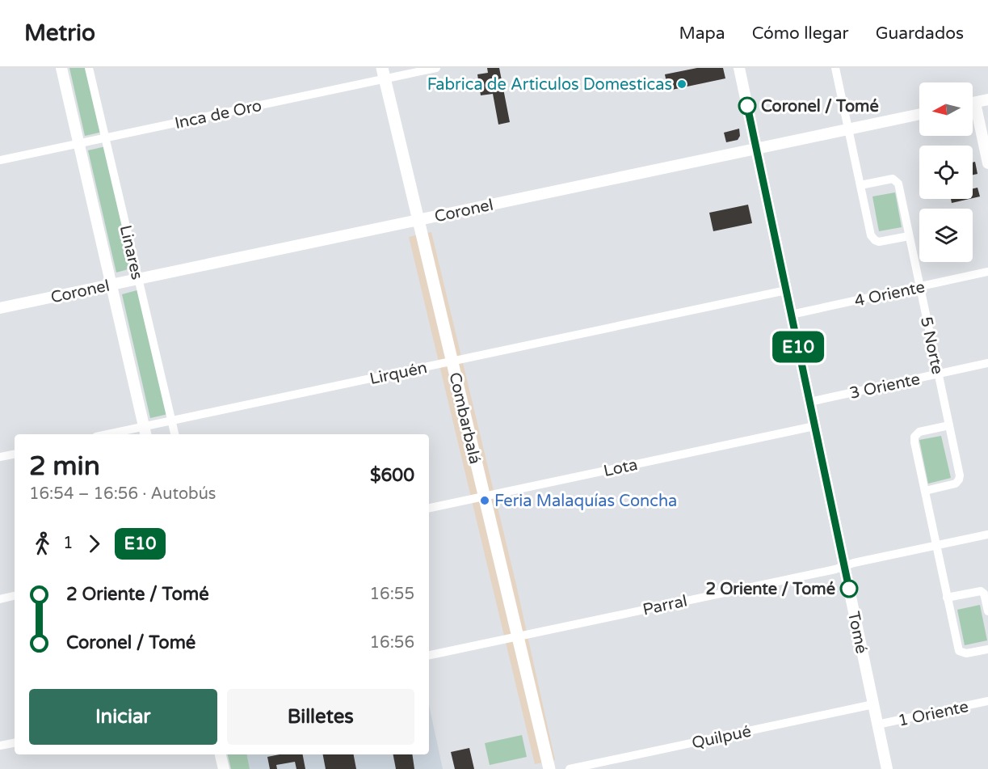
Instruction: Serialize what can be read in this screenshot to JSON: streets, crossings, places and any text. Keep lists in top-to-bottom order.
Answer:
{
  "streets": {
    "main road": ["Combarbalá"],
    "street": [
      "Inca de Oro",
      "Coronel",
      "Linares",
      "4 Oriente",
      "5 Norte",
      "Lirquén",
      "3 Oriente",
      "Lota",
      "Parral",
      "Tomé",
      "1 Oriente",
      "Quilpué"
    ]
  },
  "crossings": [
    ["Inca de Oro", "Linares"],
    ["Inca de Oro", "Combarbalá"],
    ["Coronel", "Linares"],
    ["Coronel", "Combarbalá"],
    ["Coronel", "Tomé"],
    ["Linares", "Lirquén"],
    ["4 Oriente", "5 Norte"],
    ["4 Oriente", "Tomé"],
    ["5 Norte", "3 Oriente"],
    ["Lirquén", "Combarbalá"],
    ["Lirquén", "Tomé"],
    ["3 Oriente", "Tomé"],
    ["Combarbalá", "Lota"],
    ["Combarbalá", "Parral"],
    ["Lota", "Tomé"],
    ["Parral", "Tomé"],
    ["Tomé", "1 Oriente"],
    ["Tomé", "Quilpué"]
  ],
  "places": [
    "Fabrica de Articulos Domesticas",
    "Coronel / Tomé",
    "Feria Malaquías Concha",
    "2 Oriente / Tomé"
  ],
  "lines": ["bus line E10"],
  "north": "left",
  "page": {
    "header": "Metrio",
    "nav": ["Mapa", "Cómo llegar", "Guardados"],
    "on_map": "E10",
    "heading": ["2 min", "16:54 – 16:56 · Autobús", "$600"],
    "legs": ["1", "E10"],
    "list": [
      {
        "name": "2 Oriente / Tomé",
        "value": "16:55"
      },
      {
        "name": "Coronel / Tomé",
        "value": "16:56"
      }
    ],
    "buttons": ["Iniciar", "Billetes"]
  }
}
